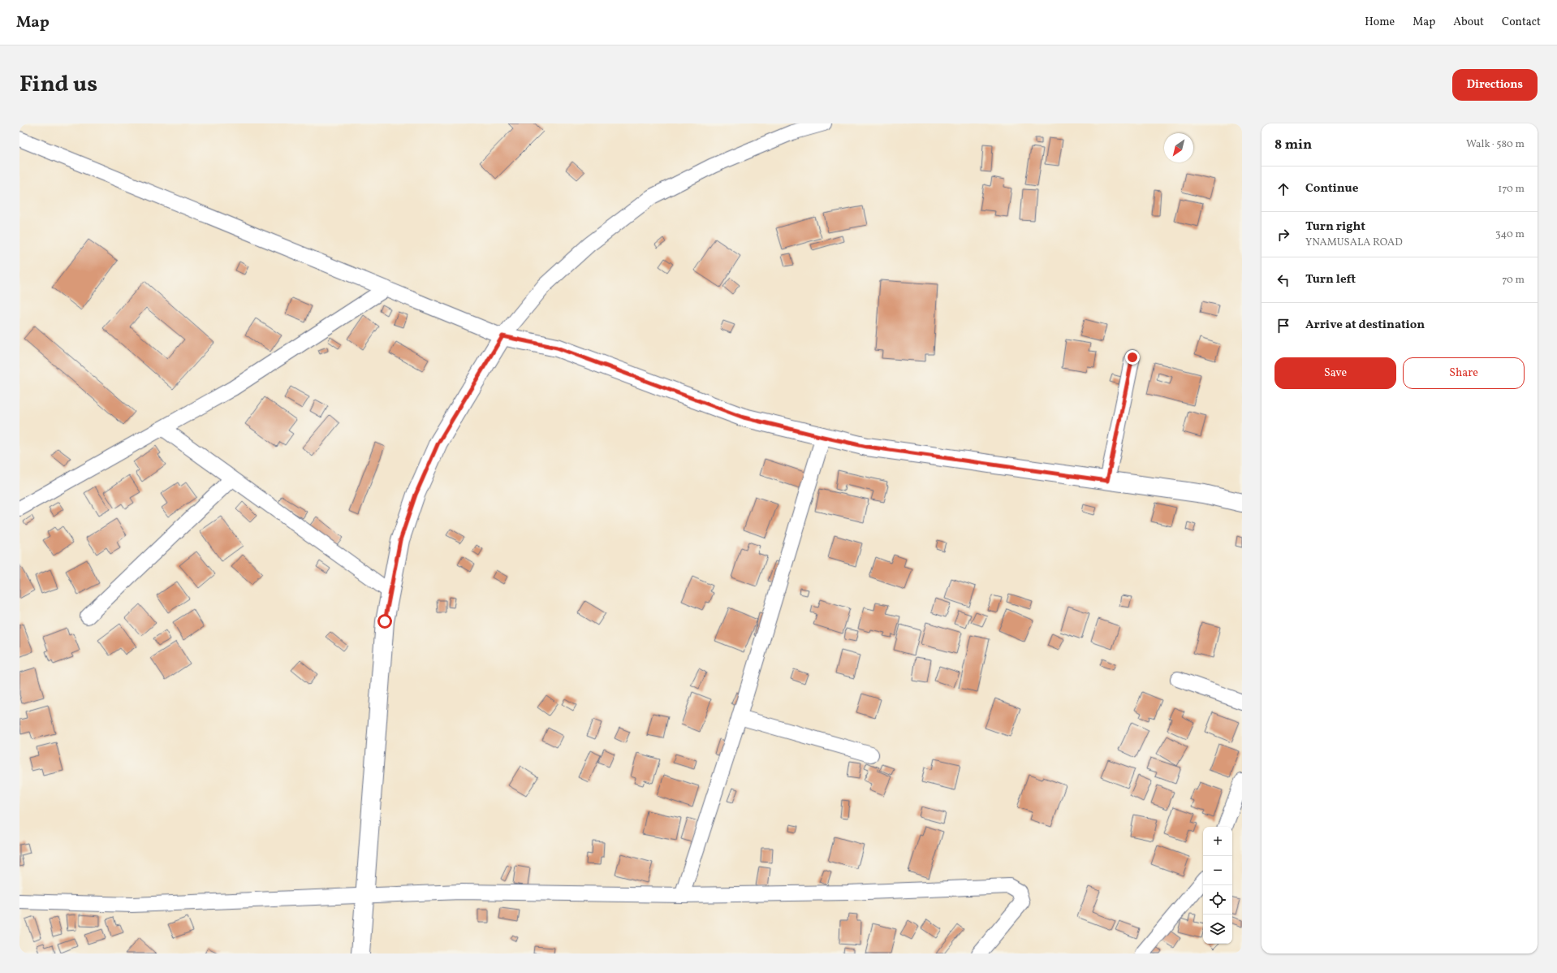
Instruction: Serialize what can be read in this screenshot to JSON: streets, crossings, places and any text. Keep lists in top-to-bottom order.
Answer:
{
  "north": "bottom left",
  "page": {
    "header": "Map",
    "nav": [
      "Home",
      "Map",
      "About",
      "Contact"
    ],
    "title": "Find us",
    "buttons": [
      "Directions",
      ["Save", "Share"]
    ],
    "heading": ["8 min", "Walk · 580 m"],
    "list": [
      ["Continue", "170 m"],
      ["Turn right", "YNAMUSALA ROAD", "340 m"],
      ["Turn left", "70 m"],
      "Arrive at destination"
    ],
    "map_buttons": ["+", "−"]
  }
}
